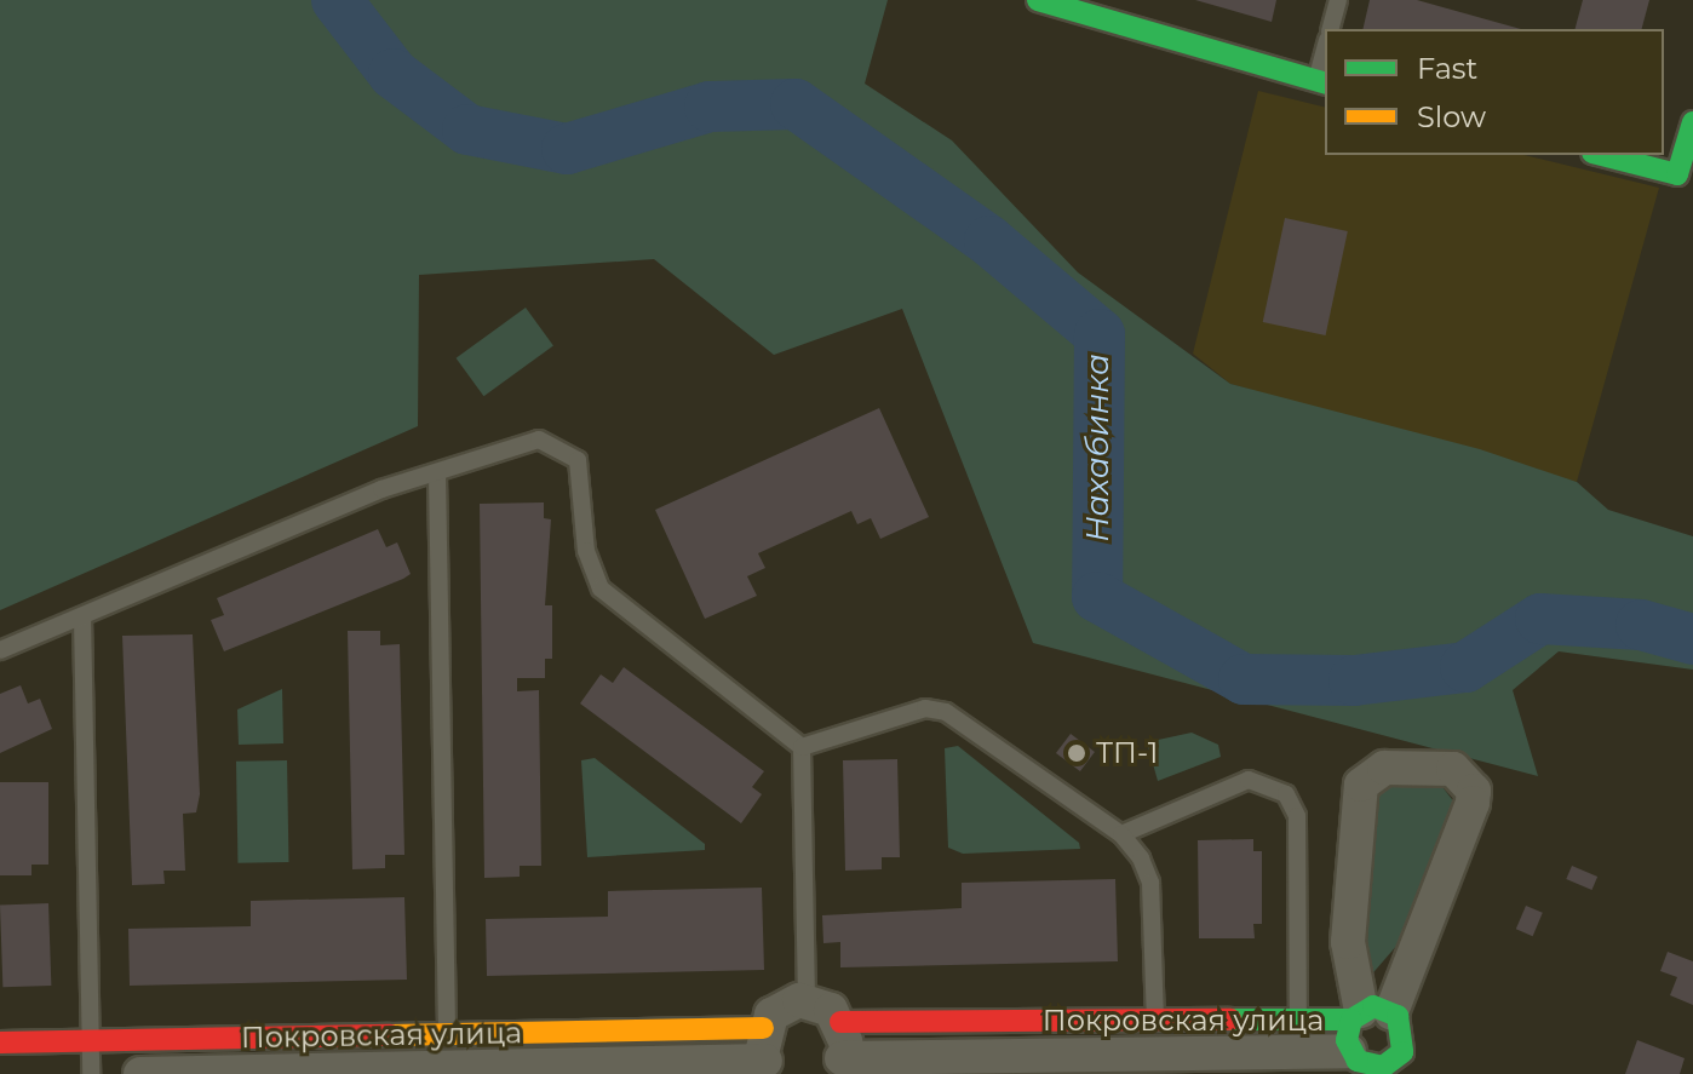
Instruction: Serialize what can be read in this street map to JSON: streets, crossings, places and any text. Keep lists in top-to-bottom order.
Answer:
{
  "streets": {
    "street": ["Покровская улица"]
  },
  "water": ["Нахабинка"],
  "places": ["ТП-1"],
  "legend": ["Fast", "Slow"]
}
